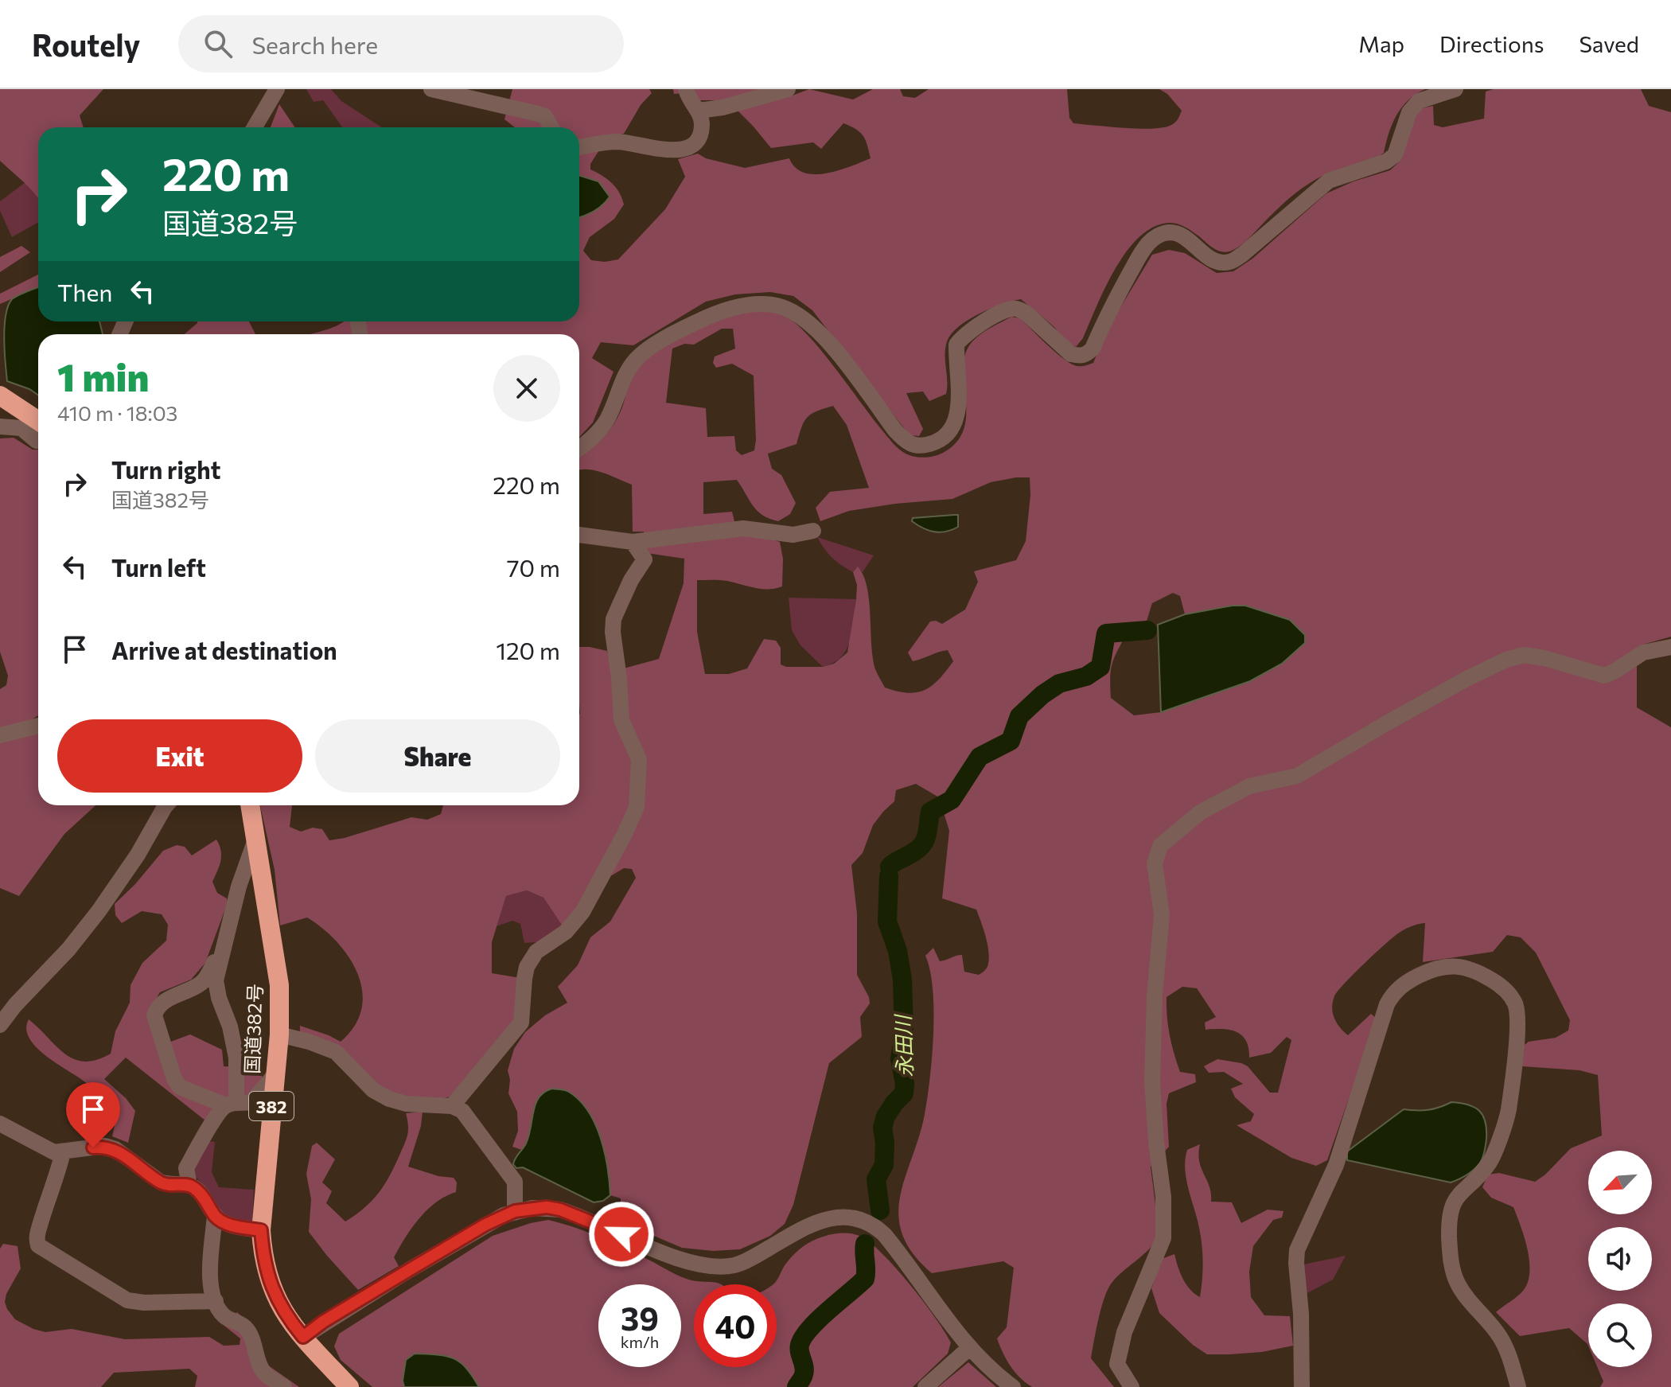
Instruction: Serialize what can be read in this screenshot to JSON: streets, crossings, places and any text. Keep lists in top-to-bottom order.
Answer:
{
  "streets": {
    "highway": ["国道382号", "382"]
  },
  "water": ["永田川"],
  "north": "bottom left",
  "page": {
    "header": "Routely",
    "search": "Search here",
    "nav": ["Map", "Directions", "Saved"],
    "turn": ["220 m", "国道382号"],
    "then": "Then",
    "heading": ["1 min", "410 m · 18:03"],
    "list": [
      {
        "name": "Turn right",
        "note": "国道382号",
        "value": "220 m"
      },
      {
        "name": "Turn left",
        "value": "70 m"
      },
      {
        "name": "Arrive at destination",
        "value": "120 m"
      }
    ],
    "buttons": ["Exit", "Share"],
    "speed": "39 km/h",
    "limit": "40"
  }
}
